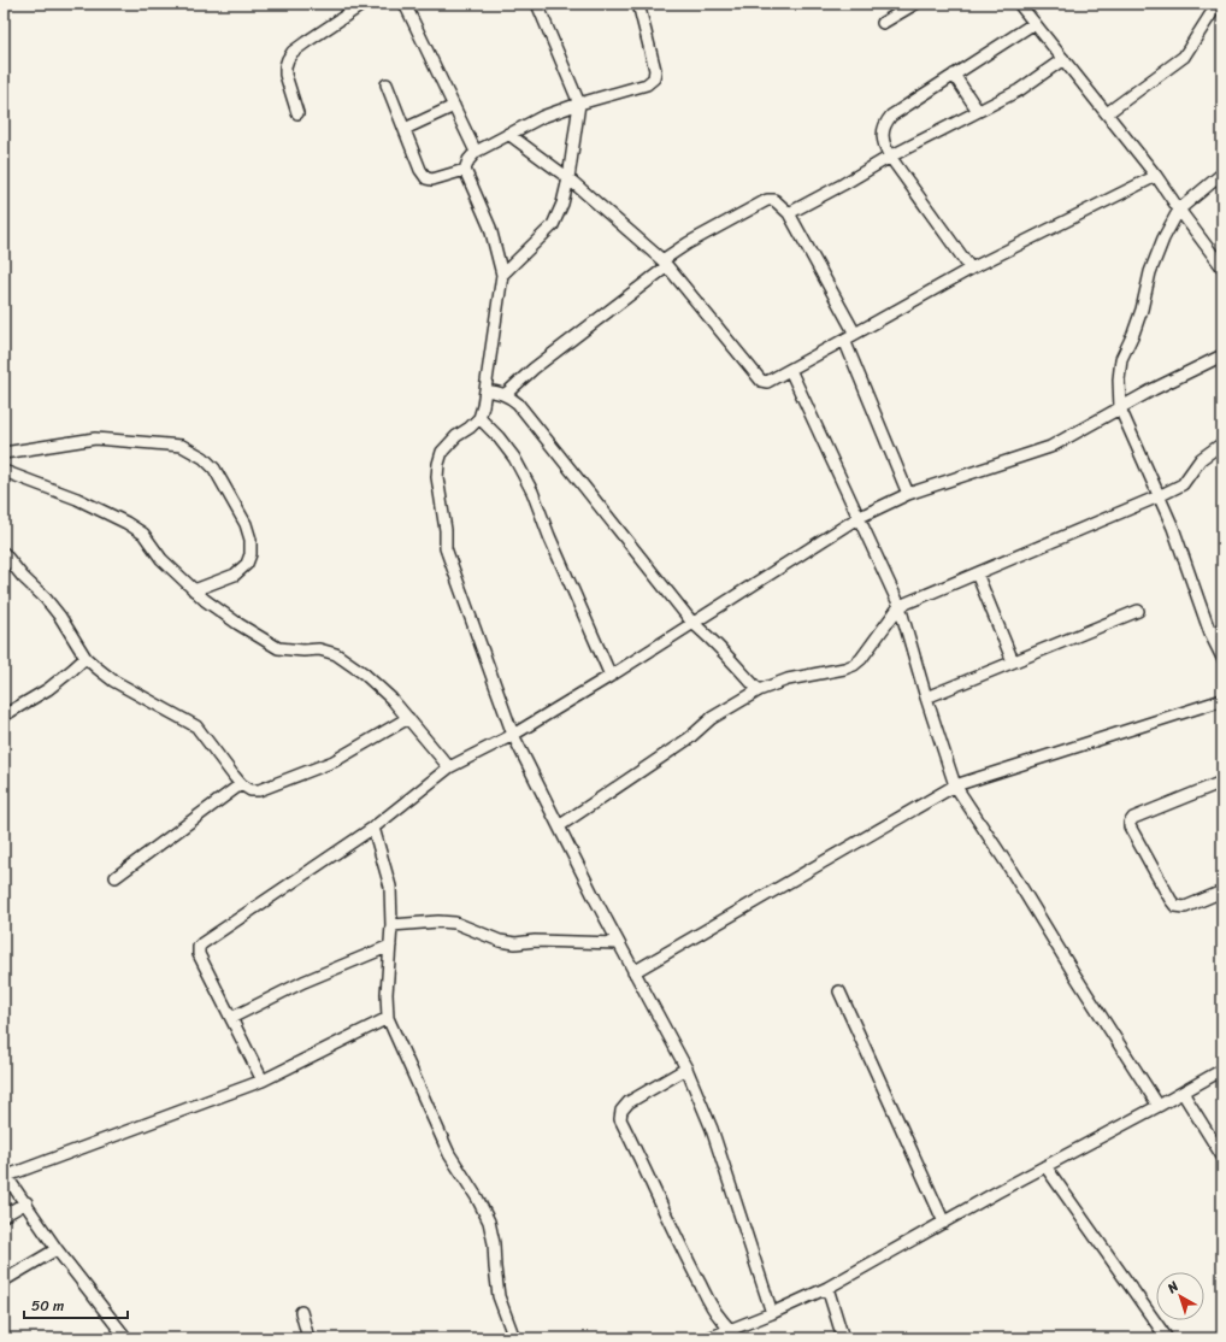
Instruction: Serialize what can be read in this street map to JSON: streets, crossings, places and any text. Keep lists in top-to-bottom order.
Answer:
{
  "scale_bar": "50 m",
  "north": "top left"
}
